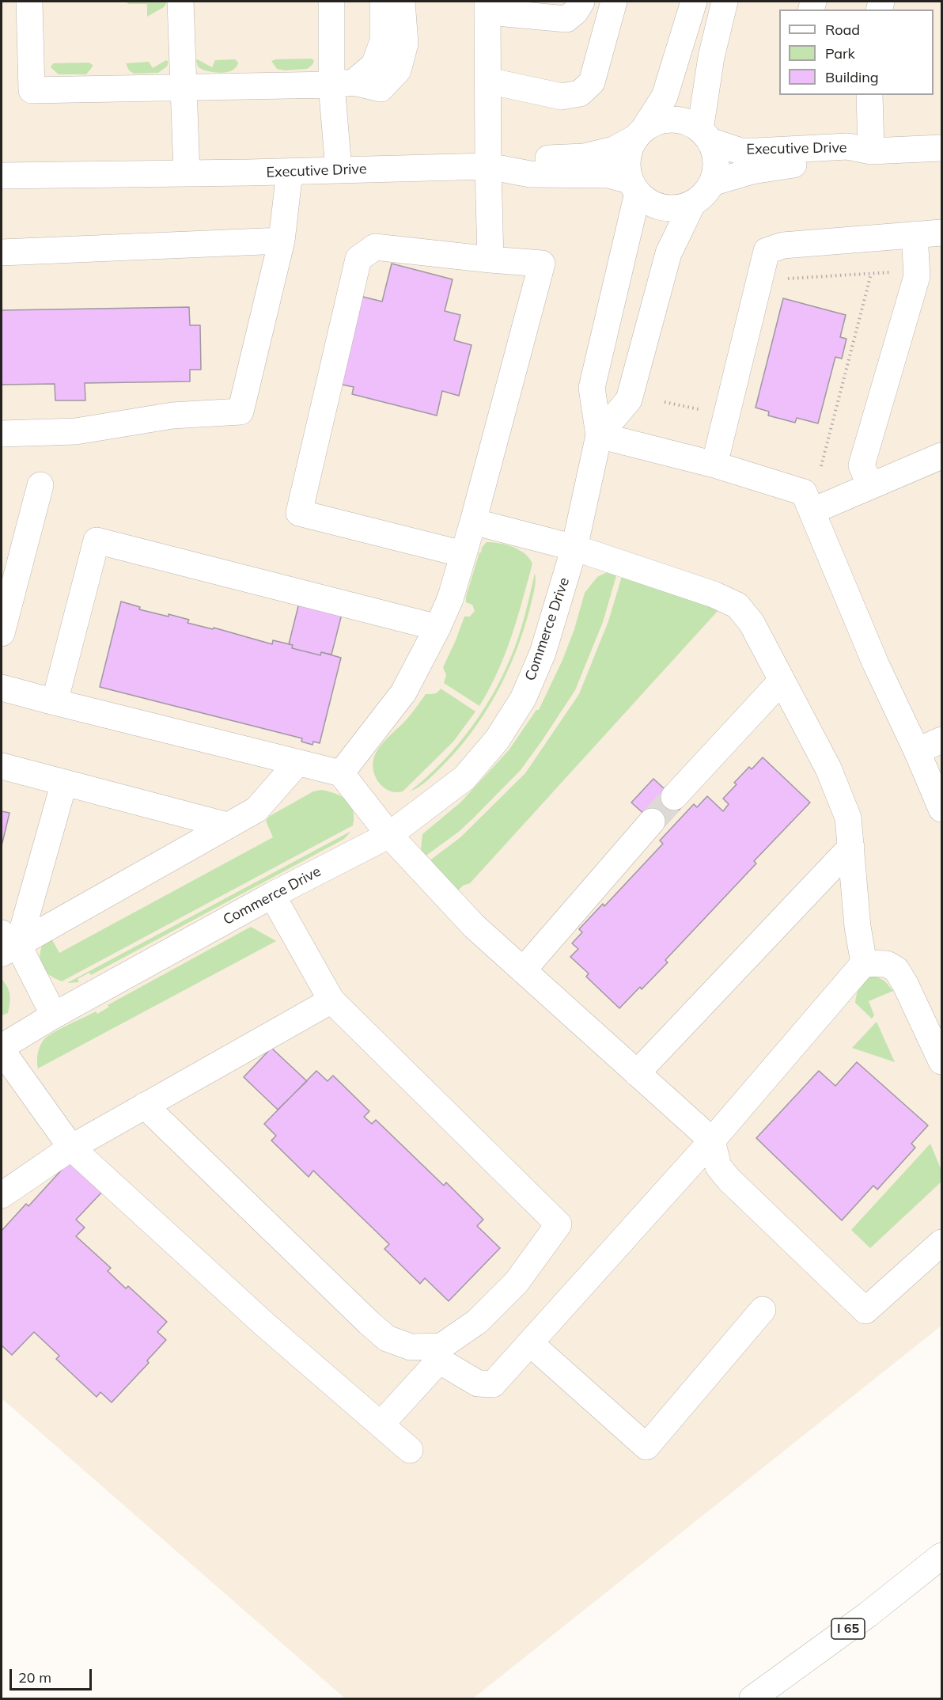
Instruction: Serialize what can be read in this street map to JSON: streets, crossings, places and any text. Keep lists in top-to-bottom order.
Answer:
{
  "streets": {
    "main road": ["Executive Drive", "Commerce Drive", "I 65"]
  },
  "crossings": [
    ["Executive Drive", "Commerce Drive"]
  ],
  "legend": ["Road", "Park", "Building"],
  "scale_bar": "20 m"
}
